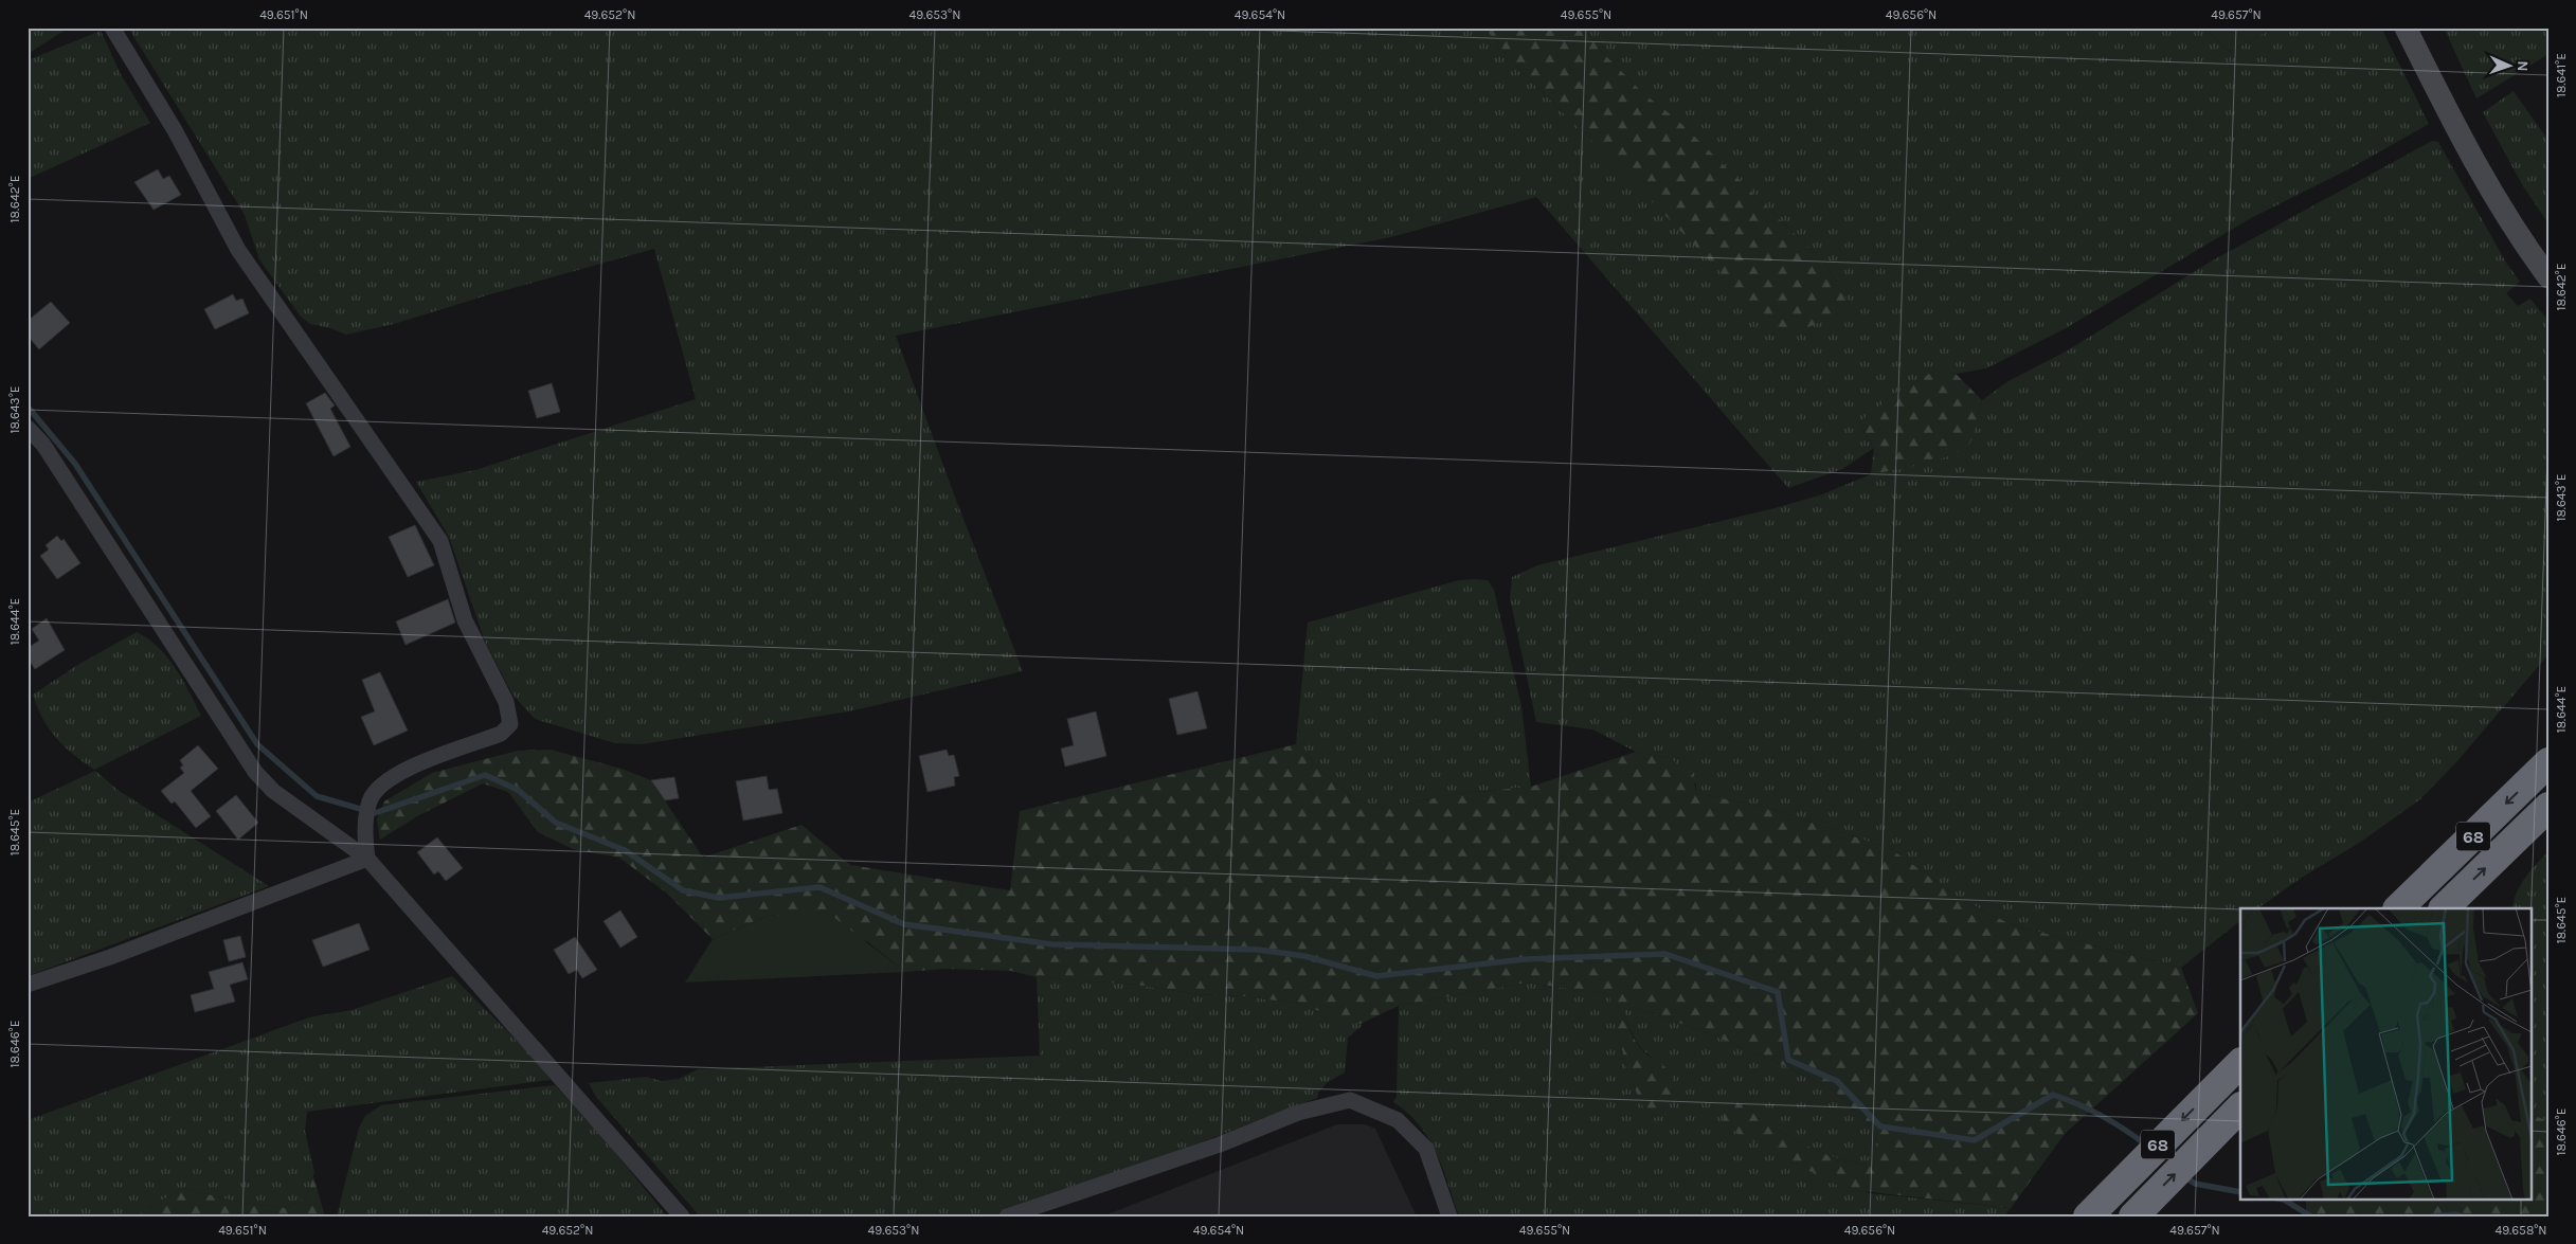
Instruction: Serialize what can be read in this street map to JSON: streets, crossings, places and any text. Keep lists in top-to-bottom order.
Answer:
{
  "streets": {
    "highway": ["68"]
  },
  "north": "right",
  "coordinates": [
    "49.651°N",
    "49.652°N",
    "49.653°N",
    "49.654°N",
    "49.655°N",
    "49.656°N",
    "49.657°N",
    "18.641°E",
    "18.642°E",
    "18.643°E",
    "18.644°E",
    "18.645°E",
    "18.646°E",
    "49.658°N"
  ]
}
